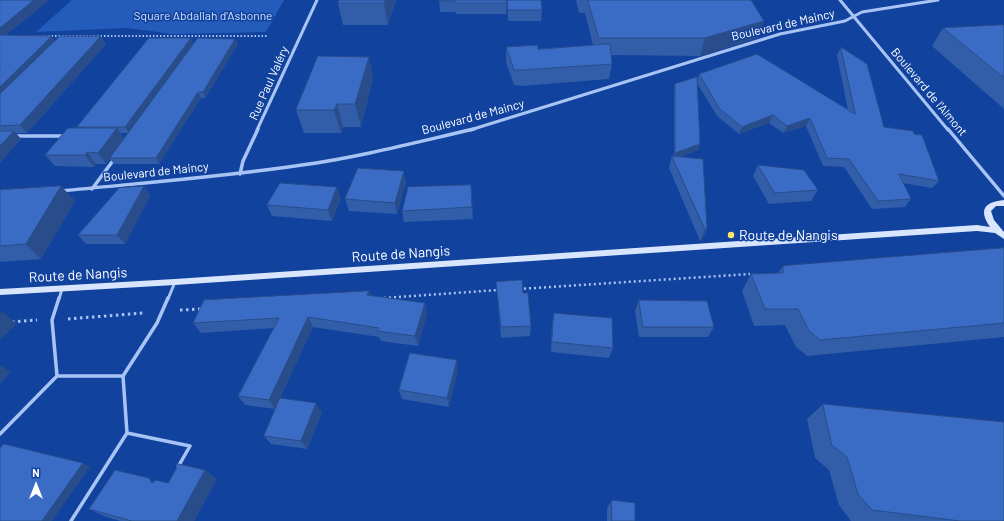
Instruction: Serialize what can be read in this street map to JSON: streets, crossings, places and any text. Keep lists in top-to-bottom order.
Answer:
{
  "streets": {
    "main road": ["Route de Nangis"],
    "street": ["Boulevard de Maincy", "Rue Paul Valéry", "Boulevard de l'Almont"]
  },
  "crossings": [
    ["Boulevard de Maincy", "Rue Paul Valéry"],
    ["Boulevard de Maincy", "Boulevard de l'Almont"]
  ],
  "parks": ["Square Abdallah d'Asbonne"],
  "places": ["Route de Nangis"],
  "north": "top"
}
